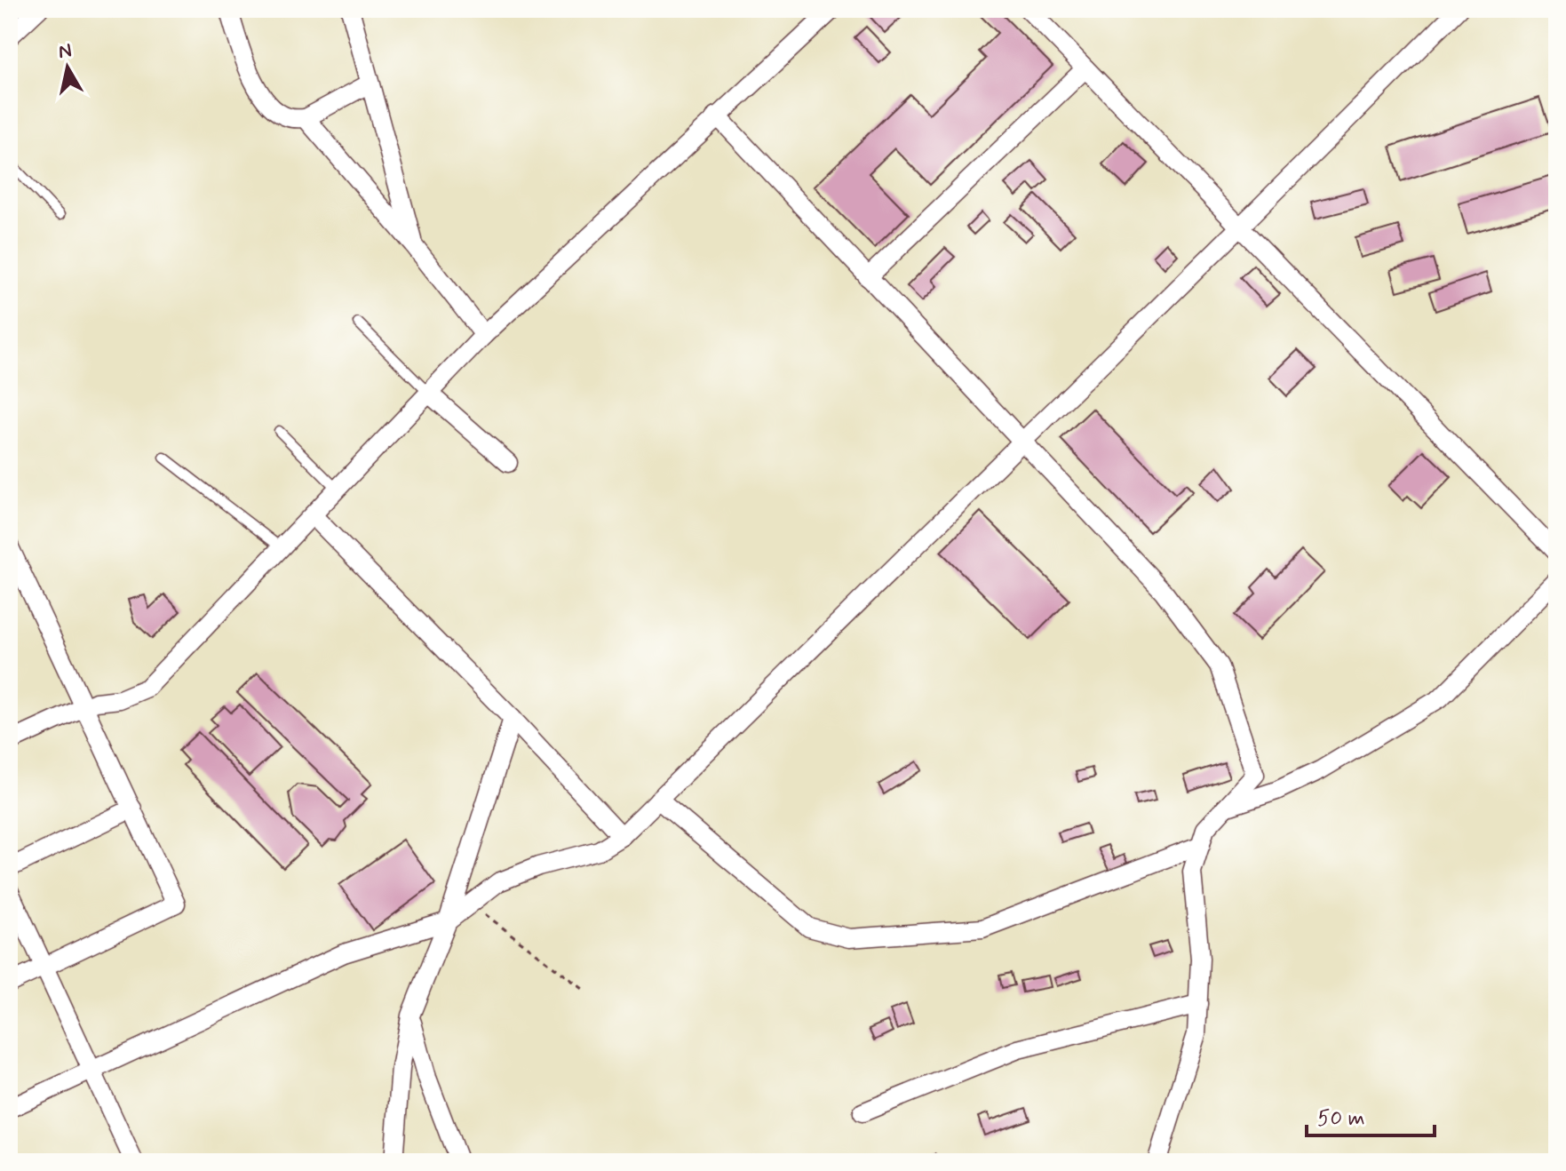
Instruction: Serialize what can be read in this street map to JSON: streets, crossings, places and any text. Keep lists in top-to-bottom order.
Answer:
{
  "scale_bar": "50 m",
  "north": "top"
}
